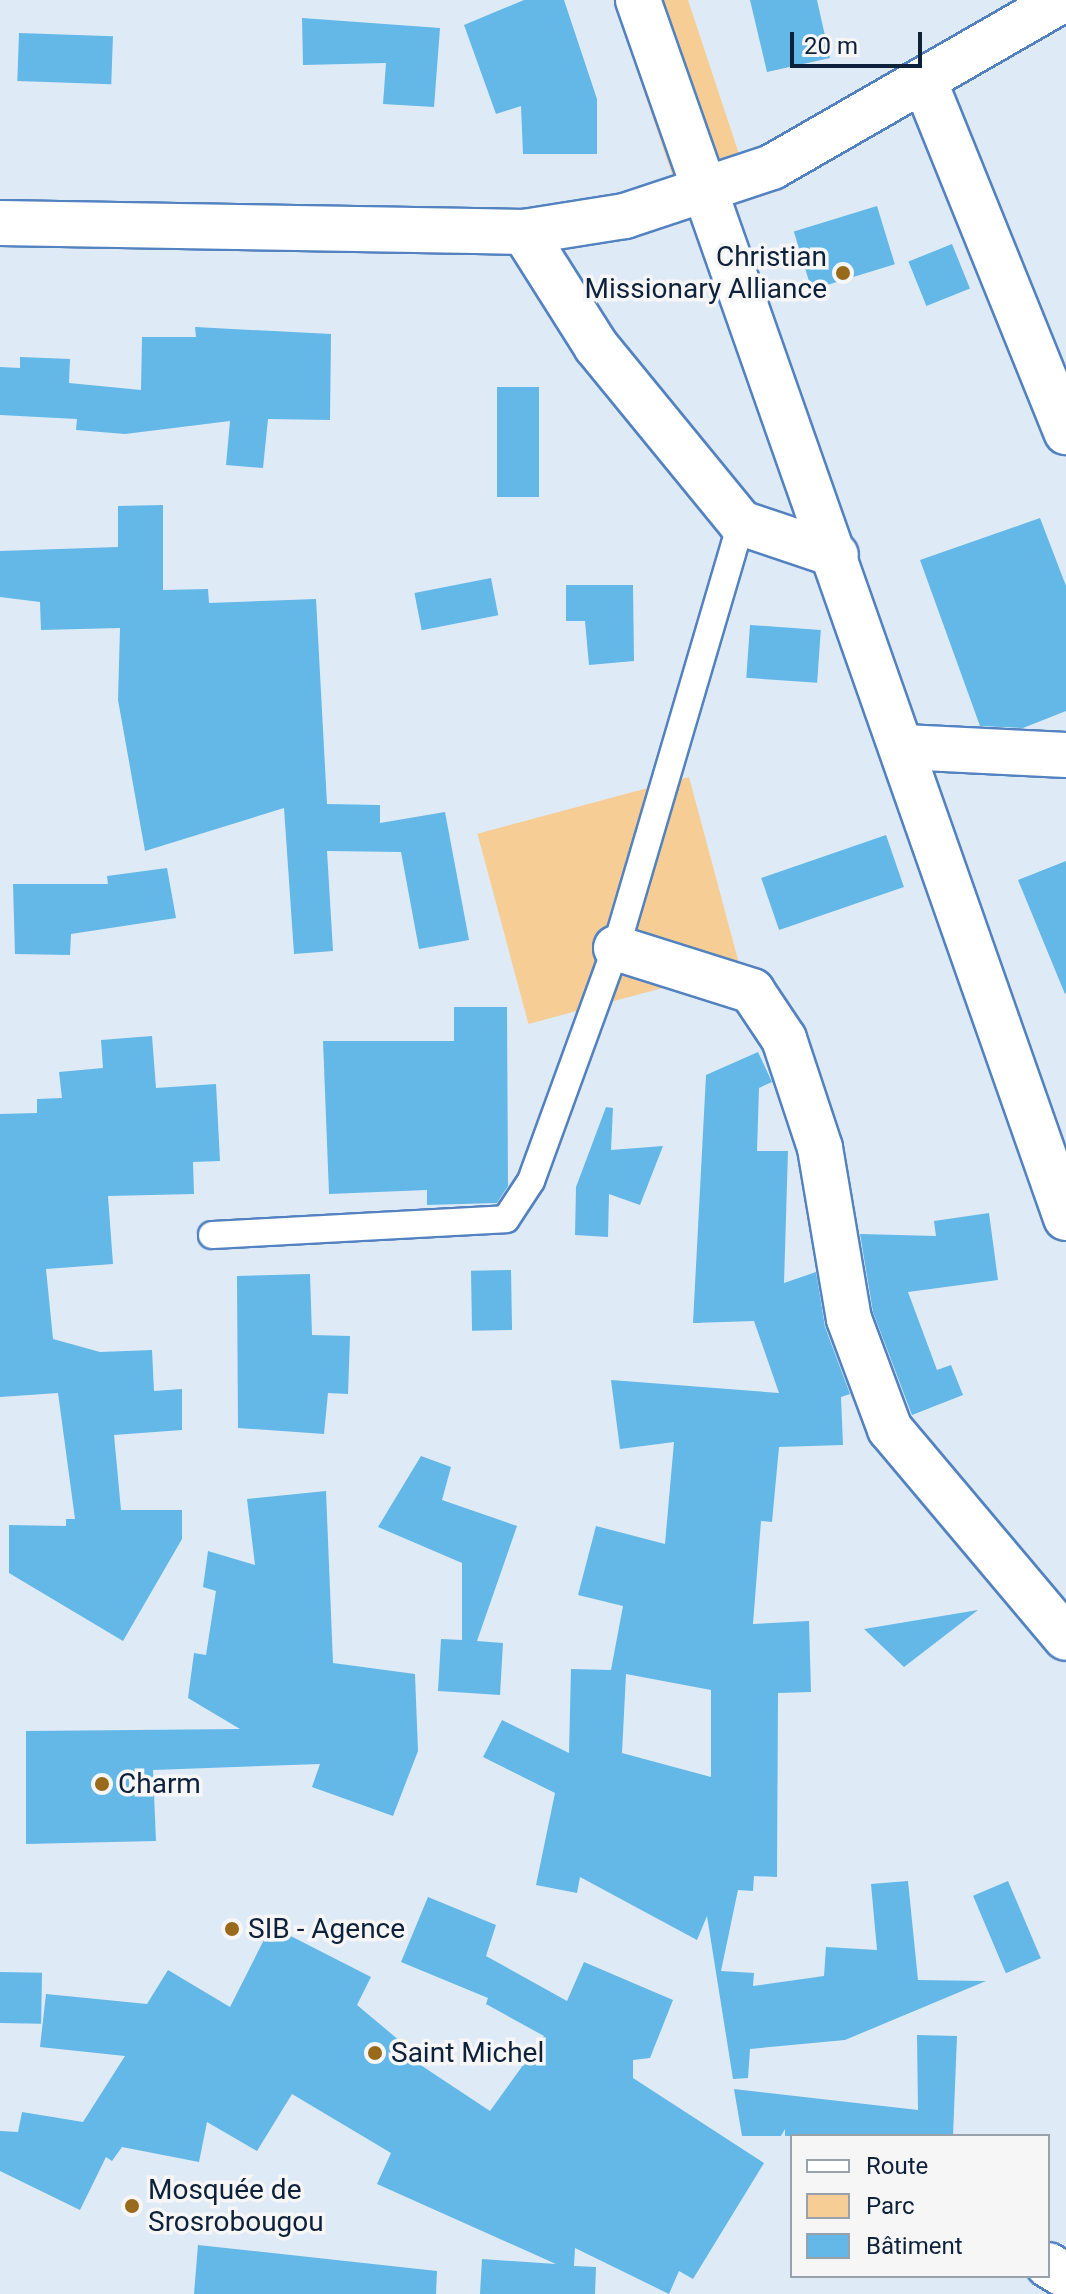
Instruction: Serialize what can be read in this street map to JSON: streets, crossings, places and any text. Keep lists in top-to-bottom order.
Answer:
{
  "places": [
    "Christian Missionary Alliance",
    "Charm",
    "SIB - Agence",
    "Saint Michel",
    "Mosquée de Srosrobougou"
  ],
  "legend": ["Route", "Parc", "Bâtiment"],
  "scale_bar": "20 m"
}
